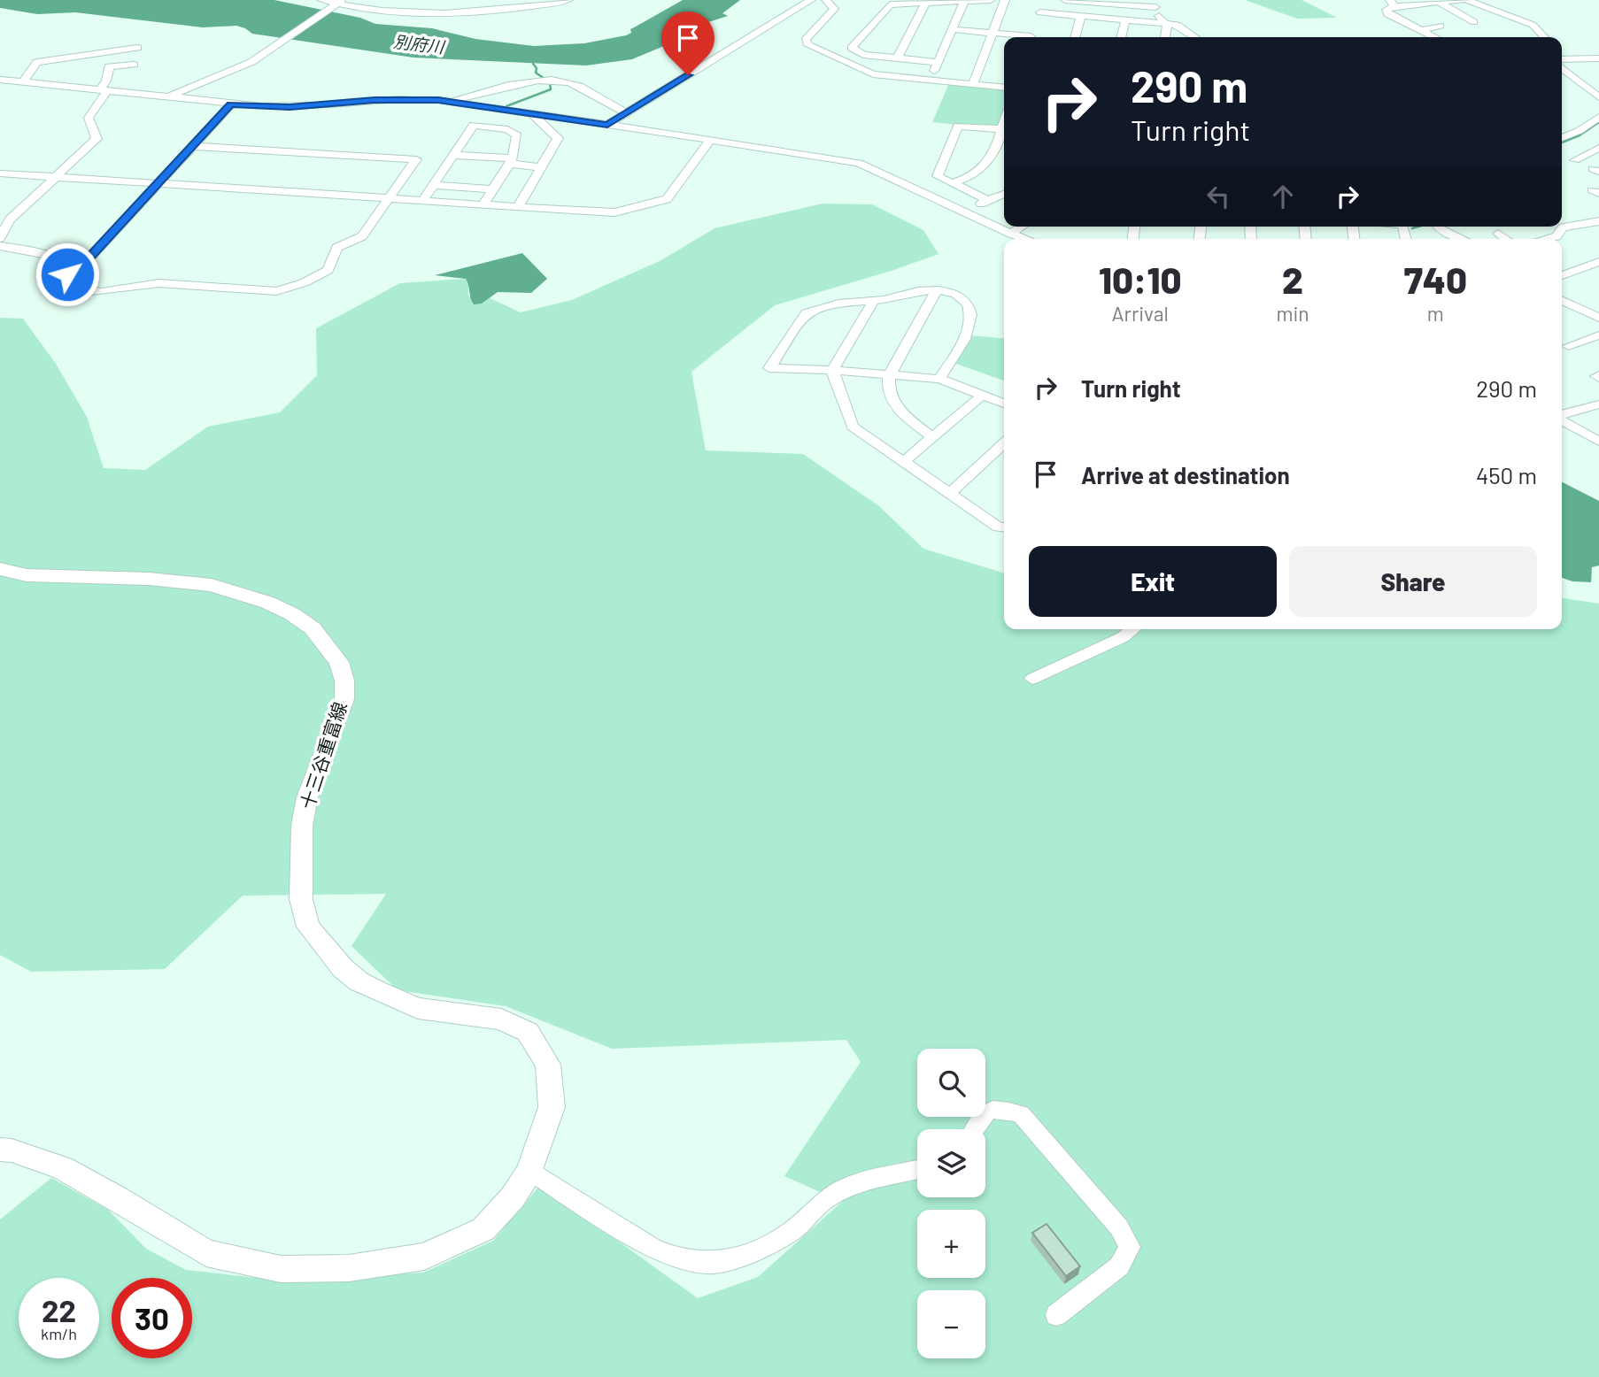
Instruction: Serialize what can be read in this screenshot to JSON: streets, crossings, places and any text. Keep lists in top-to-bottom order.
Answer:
{
  "streets": {
    "main road": ["十三谷重富線"]
  },
  "water": ["別府川"],
  "page": {
    "turn": ["290 m", "Turn right"],
    "eta": [
      "10:10",
      "Arrival",
      "2",
      "min",
      "740",
      "m"
    ],
    "list": [
      {
        "name": "Turn right",
        "value": "290 m"
      },
      {
        "name": "Arrive at destination",
        "value": "450 m"
      }
    ],
    "buttons": ["Exit", "Share"],
    "map_buttons": ["+", "−"],
    "speed": "22 km/h",
    "limit": "30"
  }
}
